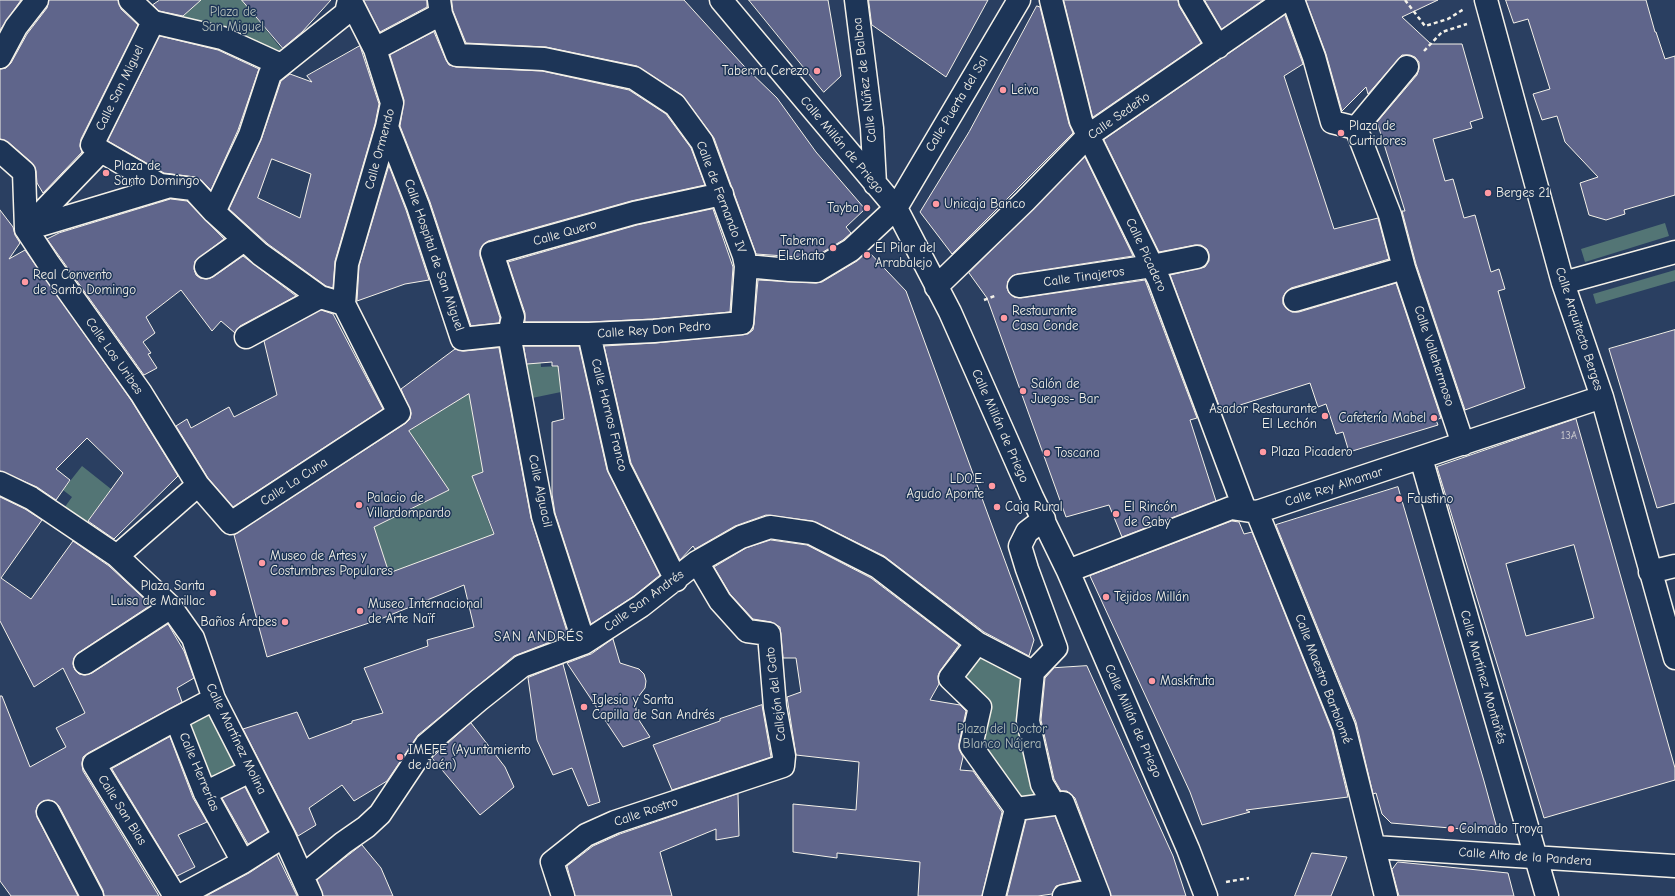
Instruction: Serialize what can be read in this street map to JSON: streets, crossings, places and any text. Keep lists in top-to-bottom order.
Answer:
{
  "streets": {
    "street": [
      "Calle Núñez de Balboa",
      "Calle San Miguel",
      "Calle Puerta del Sol",
      "Calle Sedeño",
      "Calle Millán de Priego",
      "Calle Ormendo",
      "Calle de Fernando IV",
      "Calle Quero",
      "Calle Hospital de San Miguel",
      "Calle Picadero",
      "Calle Tinajeros",
      "Calle Arquitecto Berges",
      "Calle Rey Don Pedro",
      "Calle Los Uribes",
      "Calle Vallehermoso",
      "Calle Hornos Franco",
      "Calle La Cuna",
      "Calle Rey Alhamar",
      "Calle Alguacil",
      "Calle San Andrés",
      "Calle Martínez Montañés",
      "Calle Maestro Bartolomé",
      "Callejón del Gato",
      "Calle Martínez Molina",
      "Calle Herrerías",
      "Calle San Blas",
      "Calle Rostro",
      "Calle Alto de la Pandera"
    ]
  },
  "crossings": [
    ["Calle Núñez de Balboa", "Calle Millán de Priego"],
    ["Calle Puerta del Sol", "Calle Millán de Priego"],
    ["Calle Puerta del Sol", "Calle de Fernando IV"],
    ["Calle Sedeño", "Calle Millán de Priego"],
    ["Calle Sedeño", "Calle Picadero"],
    ["Calle Millán de Priego", "Calle de Fernando IV"],
    ["Calle Millán de Priego", "Calle Rey Alhamar"],
    ["Calle Ormendo", "Calle Hospital de San Miguel"],
    ["Calle Ormendo", "Calle La Cuna"],
    ["Calle de Fernando IV", "Calle Quero"],
    ["Calle de Fernando IV", "Calle Rey Don Pedro"],
    ["Calle Quero", "Calle Hospital de San Miguel"],
    ["Calle Quero", "Calle Rey Don Pedro"],
    ["Calle Quero", "Calle Alguacil"],
    ["Calle Hospital de San Miguel", "Calle Rey Don Pedro"],
    ["Calle Hospital de San Miguel", "Calle Alguacil"],
    ["Calle Picadero", "Calle Tinajeros"],
    ["Calle Picadero", "Calle Rey Alhamar"],
    ["Calle Picadero", "Calle Maestro Bartolomé"],
    ["Calle Arquitecto Berges", "Calle Rey Alhamar"],
    ["Calle Rey Don Pedro", "Calle Hornos Franco"],
    ["Calle Rey Don Pedro", "Calle Alguacil"],
    ["Calle Los Uribes", "Calle La Cuna"],
    ["Calle Vallehermoso", "Calle Rey Alhamar"],
    ["Calle Hornos Franco", "Calle San Andrés"],
    ["Calle Rey Alhamar", "Calle Martínez Montañés"],
    ["Calle Rey Alhamar", "Calle Maestro Bartolomé"],
    ["Calle Alguacil", "Calle San Andrés"],
    ["Calle San Andrés", "Callejón del Gato"],
    ["Calle Martínez Montañés", "Calle Alto de la Pandera"],
    ["Calle Maestro Bartolomé", "Calle Alto de la Pandera"],
    ["Callejón del Gato", "Calle Rostro"],
    ["Calle Martínez Molina", "Calle Herrerías"],
    ["Calle Herrerías", "Calle San Blas"]
  ],
  "districts": ["SAN ANDRÉS"],
  "parks": ["Plaza de San Miguel", "Plaza del Doctor Blanco Nájera"],
  "places": [
    "Taberna Cerezo",
    "Leiva",
    "Plaza de Curtidores",
    "Plaza de Santo Domingo",
    "Berges 21",
    "Unicaja Banco",
    "Tayba",
    "Taberna El Chato",
    "El Pilar del Arrabalejo",
    "Real Convento de Santo Domingo",
    "Restaurante Casa Conde",
    "Salón de Juegos- Bar",
    "Asador Restaurante El Lechón",
    "Cafetería Mabel",
    "Plaza Picadero",
    "Toscana",
    "LDO.E. Agudo Aponte",
    "Faustino",
    "Palacio de Villardompardo",
    "Caja Rural",
    "El Rincón de Gaby",
    "Museo de Artes y Costumbres Populares",
    "Plaza Santa Luisa de Marillac",
    "Tejidos Millán",
    "Museo Internacional de Arte Naïf",
    "Baños Árabes",
    "Maskfruta",
    "Iglesia y Santa Capilla de San Andrés",
    "IMEFE (Ayuntamiento de Jaén)",
    "Colmado Troya"
  ],
  "house_numbers": ["13A"]
}
